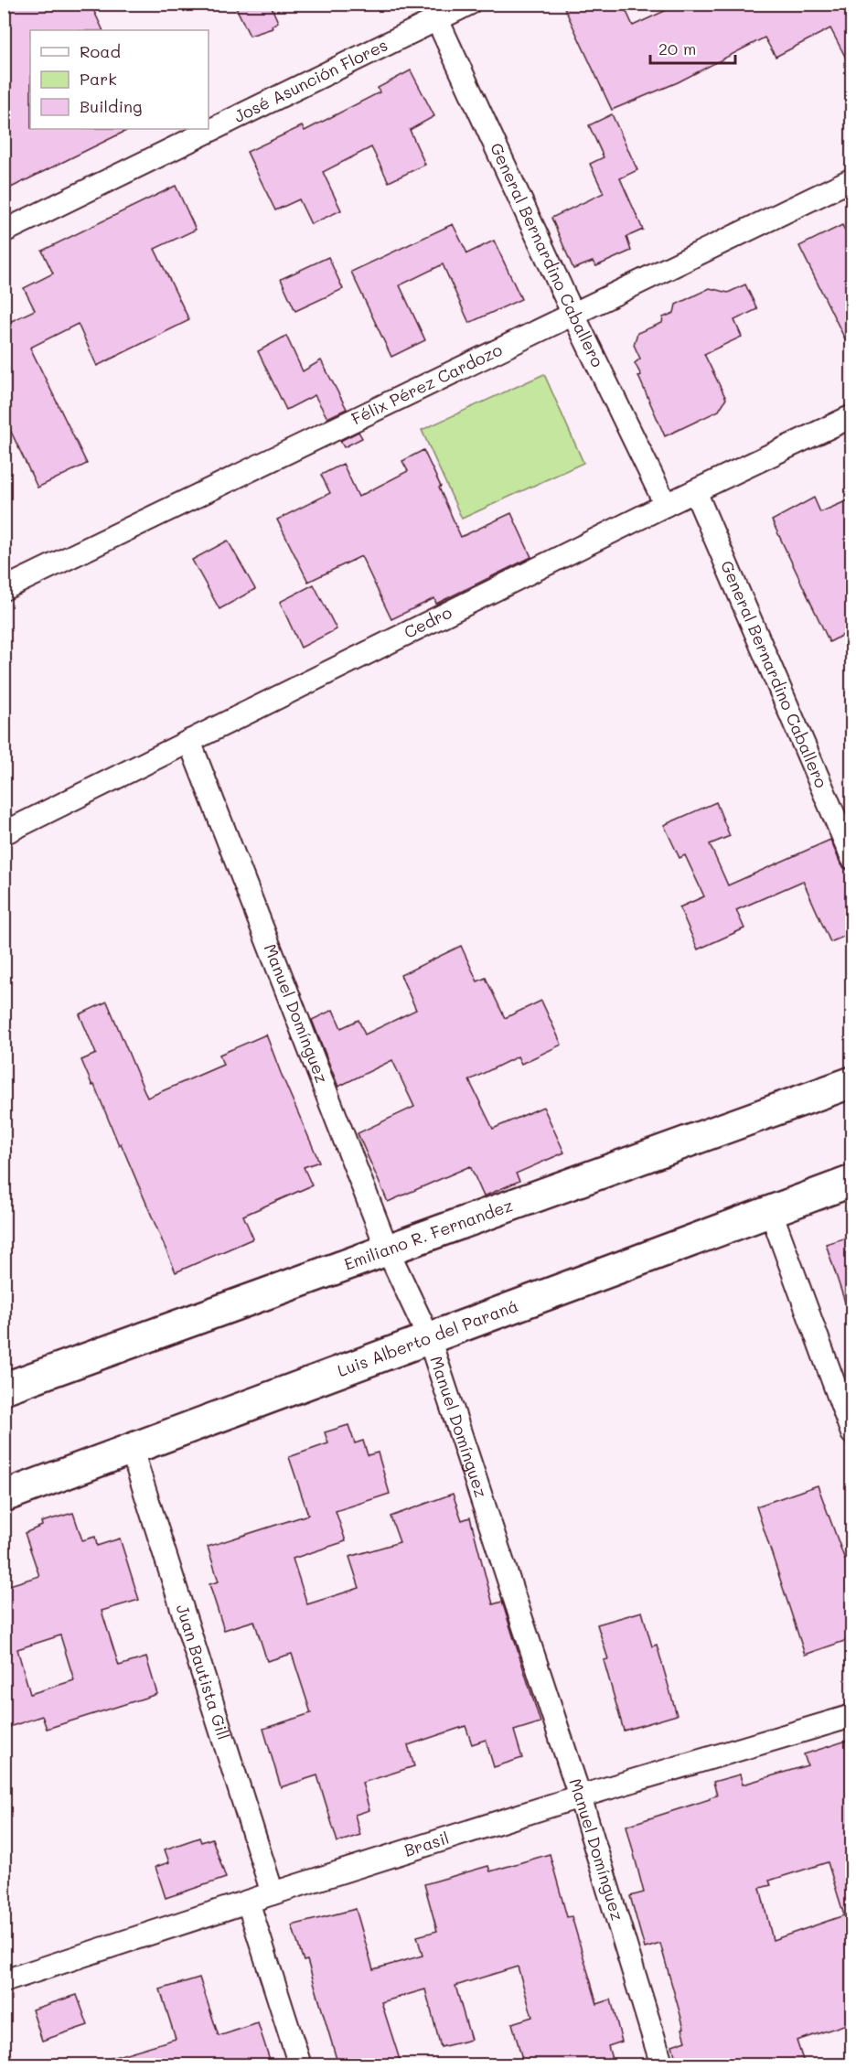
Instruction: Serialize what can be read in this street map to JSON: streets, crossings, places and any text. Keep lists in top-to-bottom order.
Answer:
{
  "streets": {
    "main road": ["Emiliano R. Fernandez", "Luis Alberto del Paraná"],
    "street": [
      "José Asunción Flores",
      "General Bernardino Caballero",
      "Félix Pérez Cardozo",
      "Cedro",
      "Manuel Domínguez",
      "Juan Bautista Gill",
      "Brasil"
    ]
  },
  "crossings": [
    ["José Asunción Flores", "General Bernardino Caballero"],
    ["General Bernardino Caballero", "Félix Pérez Cardozo"],
    ["General Bernardino Caballero", "Cedro"],
    ["Cedro", "Manuel Domínguez"],
    ["Manuel Domínguez", "Emiliano R. Fernandez"],
    ["Manuel Domínguez", "Luis Alberto del Paraná"],
    ["Manuel Domínguez", "Brasil"],
    ["Luis Alberto del Paraná", "Juan Bautista Gill"],
    ["Juan Bautista Gill", "Brasil"]
  ],
  "legend": ["Road", "Park", "Building"],
  "scale_bar": "20 m"
}
